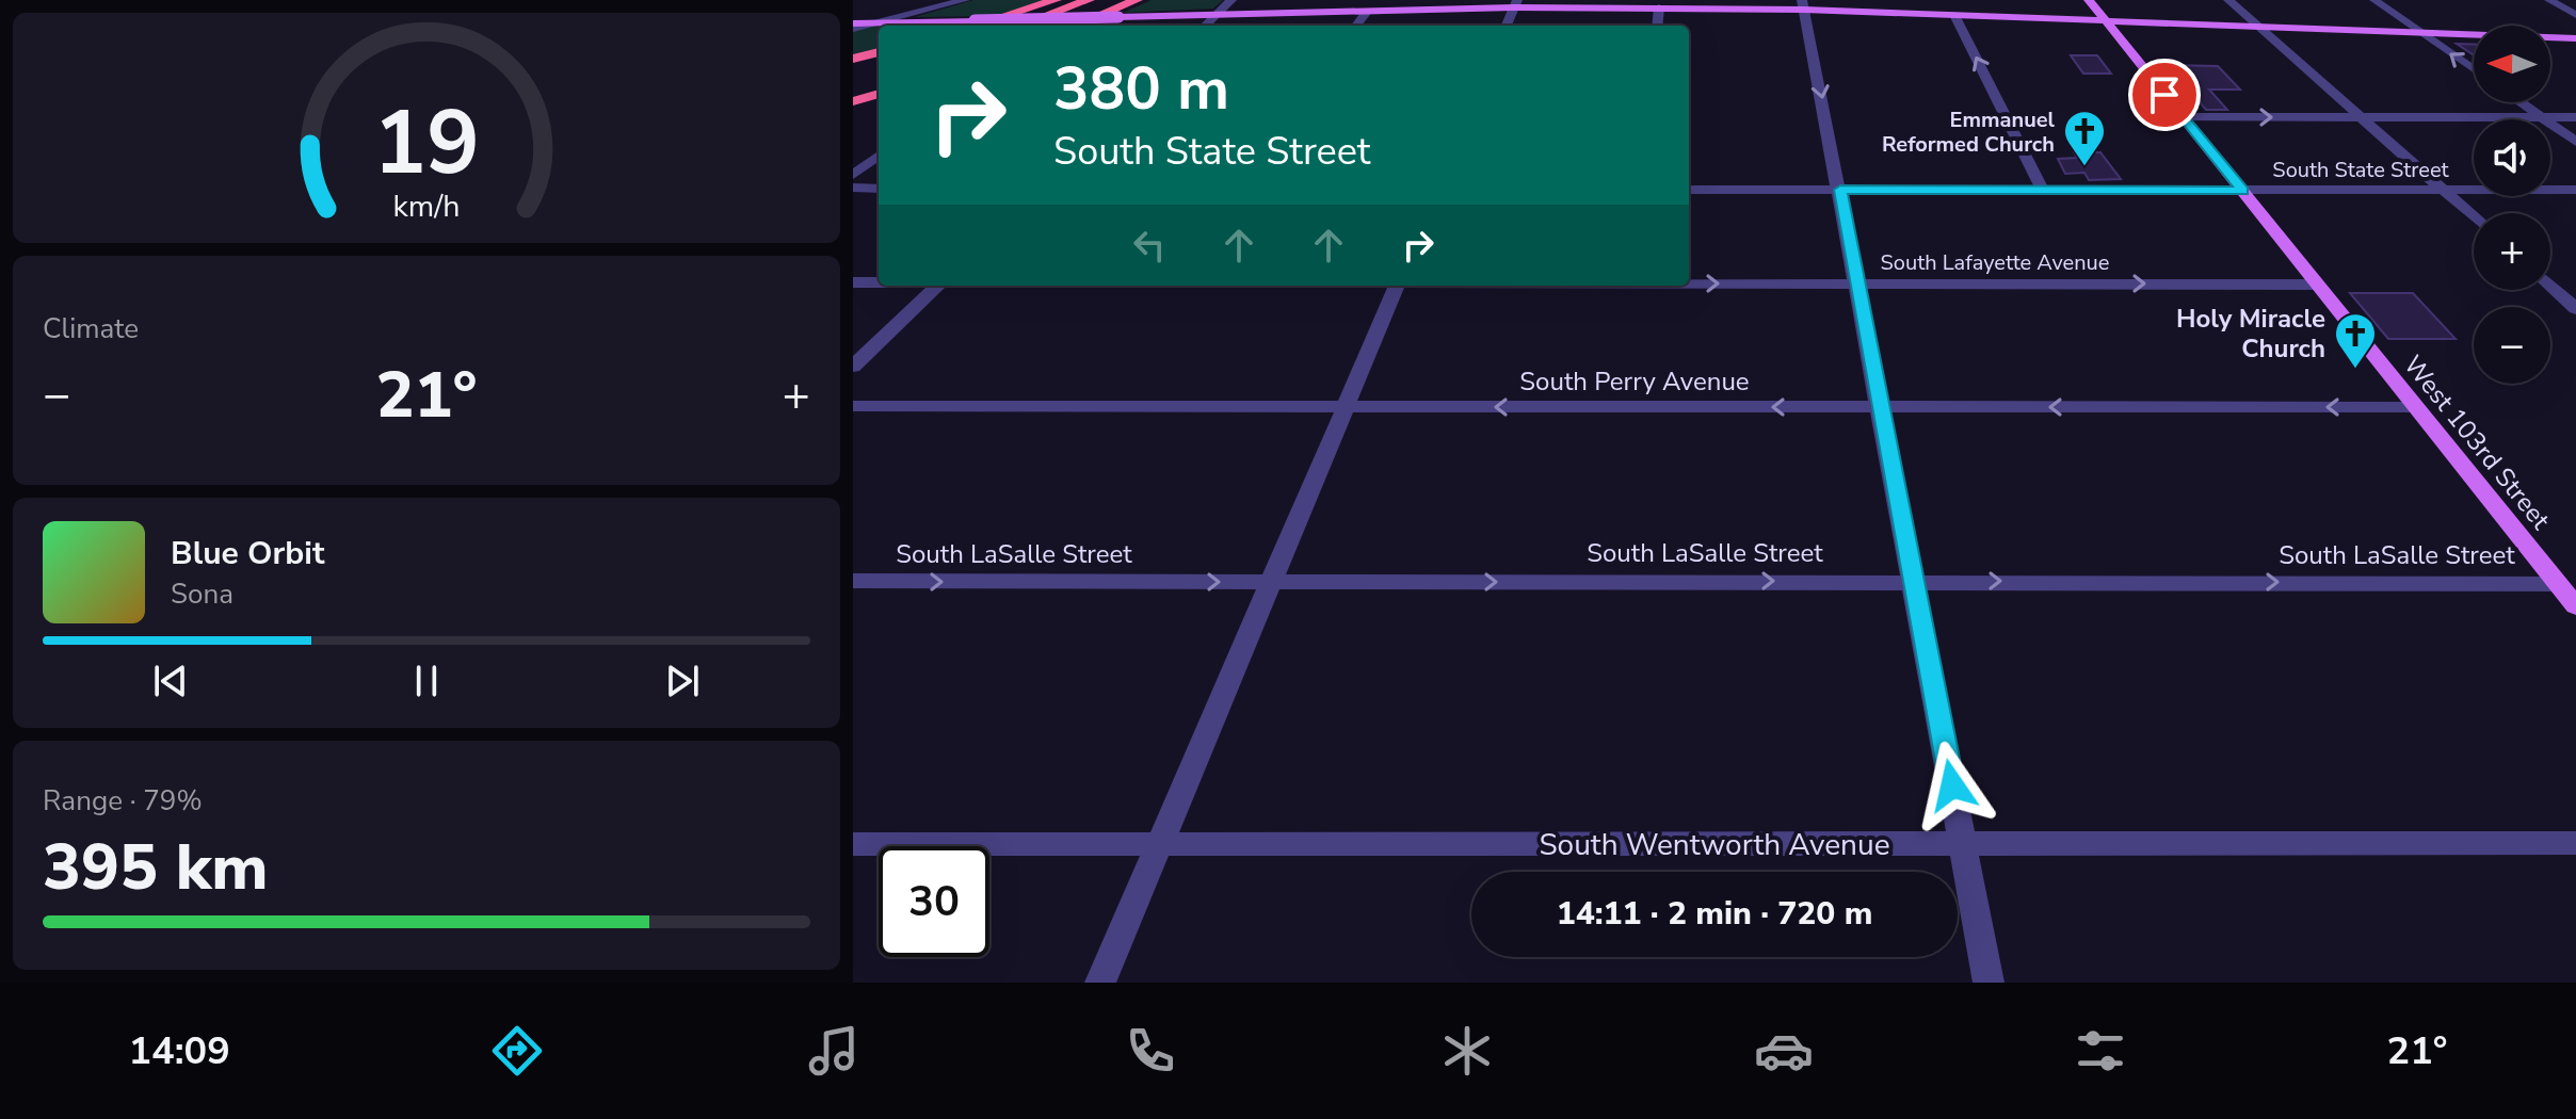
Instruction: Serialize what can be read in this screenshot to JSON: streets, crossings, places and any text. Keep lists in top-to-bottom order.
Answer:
{
  "streets": {
    "main road": ["West 103rd Street"],
    "street": [
      "South State Street",
      "South Lafayette Avenue",
      "South Perry Avenue",
      "South LaSalle Street",
      "South Wentworth Avenue"
    ]
  },
  "crossings": [
    ["South State Street", "West 103rd Street"],
    ["South Lafayette Avenue", "West 103rd Street"],
    ["South Perry Avenue", "West 103rd Street"],
    ["West 103rd Street", "South LaSalle Street"]
  ],
  "one_way": ["South Lafayette Avenue", "South Perry Avenue", "South LaSalle Street"],
  "places": {
    "church": ["Emmanuel Reformed Church", "Holy Miracle Church"]
  },
  "north": "left",
  "page": {
    "map_buttons": ["+", "−"],
    "turn": ["380 m", "South State Street"],
    "tile": [
      "Climate",
      ["Range · 79%", "395 km"]
    ],
    "heat": ["−", "21°", "+"],
    "song": ["Blue Orbit", "Sona"],
    "limit": "30",
    "trip": "14:11 · 2 min · 720 m",
    "tabs": ["14:09", "21°"],
    "gauge": ["19", "km/h"]
  }
}
